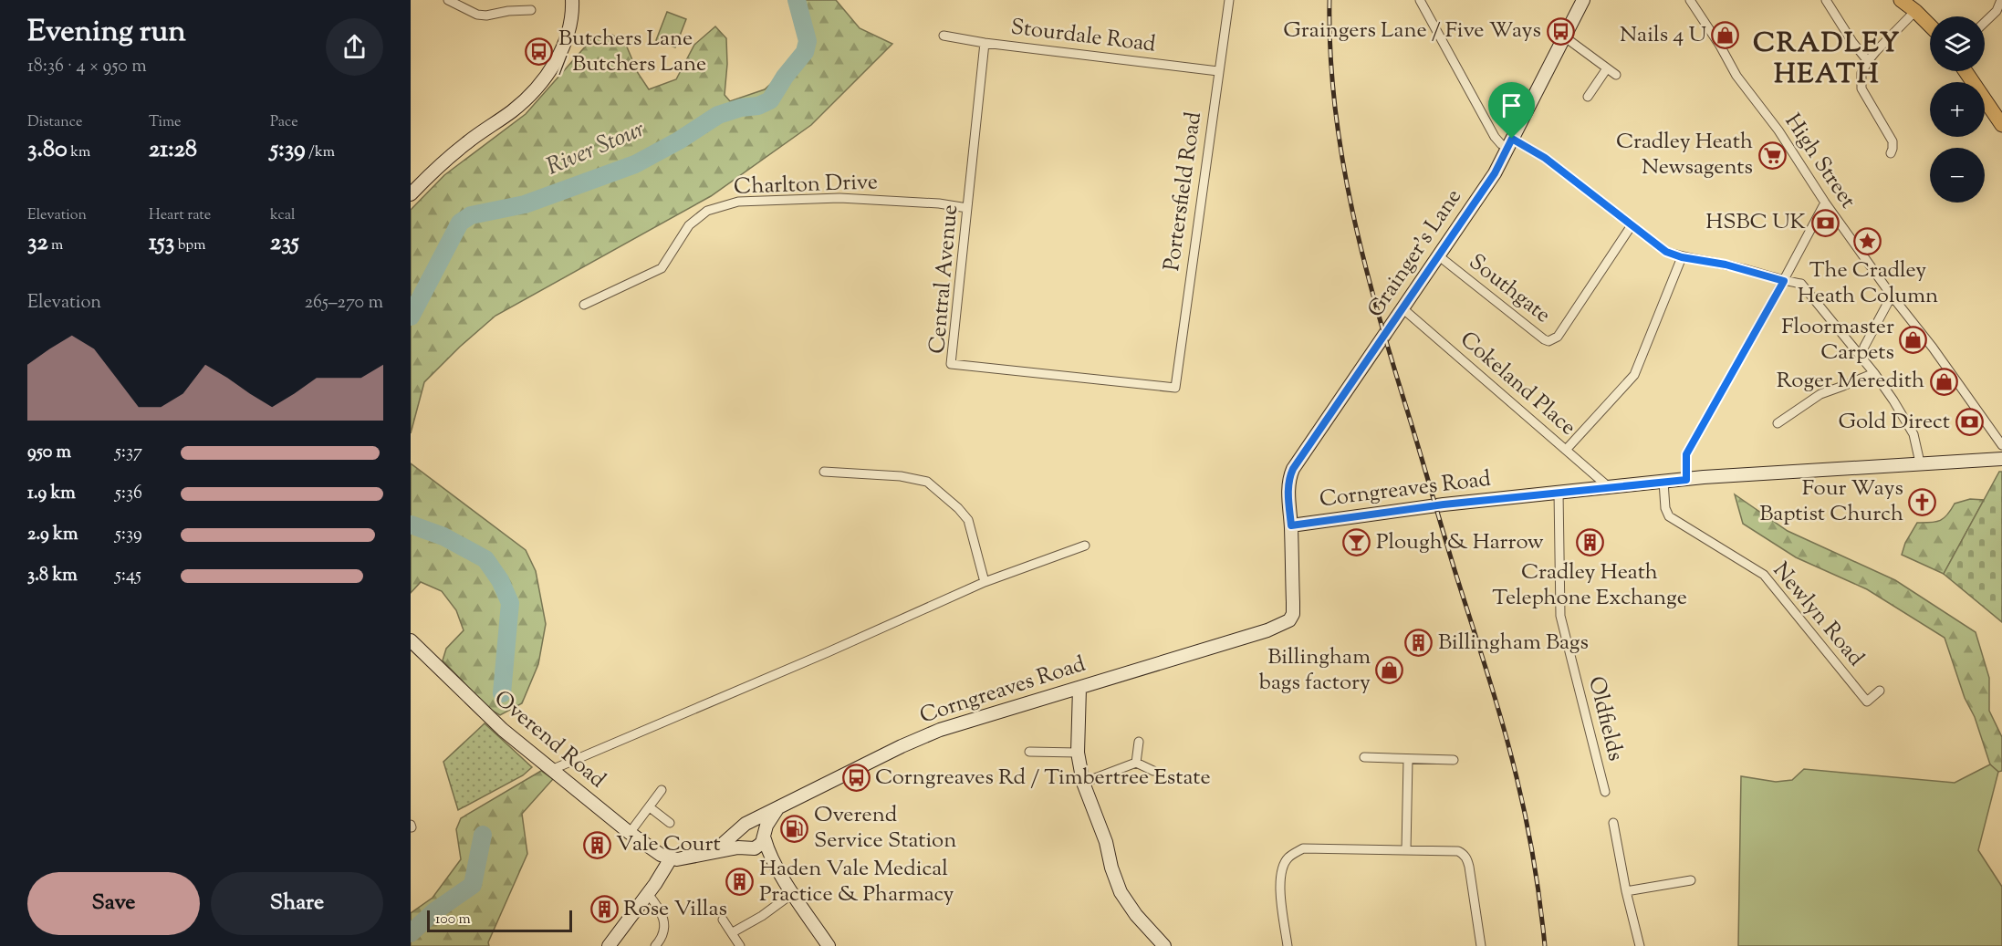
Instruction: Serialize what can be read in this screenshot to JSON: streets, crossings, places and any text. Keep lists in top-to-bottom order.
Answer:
{
  "streets": {
    "street": [
      "Stourdale Road",
      "High Street",
      "Charlton Drive",
      "Portersfield Road",
      "Grainger's Lane",
      "Central Avenue",
      "Southgate",
      "Cokeland Place",
      "Corngreaves Road",
      "Newlyn Road",
      "Oldfields",
      "Overend Road"
    ]
  },
  "crossings": [
    ["Stourdale Road", "Portersfield Road"],
    ["Stourdale Road", "Central Avenue"],
    ["Charlton Drive", "Central Avenue"],
    ["Portersfield Road", "Central Avenue"],
    ["Grainger's Lane", "Southgate"],
    ["Grainger's Lane", "Cokeland Place"],
    ["Grainger's Lane", "Corngreaves Road"],
    ["Cokeland Place", "Corngreaves Road"],
    ["Corngreaves Road", "Newlyn Road"],
    ["Corngreaves Road", "Oldfields"],
    ["Corngreaves Road", "Overend Road"]
  ],
  "districts": ["CRADLEY HEATH"],
  "water": ["River Stour"],
  "places": {
    "bus stop": ["Graingers Lane / Five Ways", "Butchers Lane / Butchers Lane", "Corngreaves Rd / Timbertree Estate"],
    "shop": [
      "Nails 4 U",
      "Floormaster Carpets",
      "Roger Meredith",
      "Billingham bags factory"
    ],
    "supermarket": ["Cradley Heath Newsagents"],
    "bank": ["HSBC UK", "Gold Direct"],
    "place": ["The Cradley Heath Column"],
    "church": ["Four Ways Baptist Church"],
    "bar": ["Plough & Harrow"],
    "building": [
      "Cradley Heath Telephone Exchange",
      "Billingham Bags",
      "Vale Court",
      "Haden Vale Medical Practice & Pharmacy",
      "Rose Villas"
    ],
    "fuel station": ["Overend Service Station"]
  },
  "scale_bar": "100 m",
  "page": {
    "heading": ["Evening run", "18:36 · 4 × 950 m"],
    "map_buttons": ["+", "−"],
    "stats": [
      ["Distance", "3.80 km"],
      ["Time", "21:28"],
      ["Pace", "5:39 /km"],
      ["Elevation", "32 m"],
      ["Heart rate", "153 bpm"],
      ["kcal", "235"]
    ],
    "chart": ["Elevation", "265–270 m"],
    "list": [
      {
        "name": "950 m",
        "note": "5:37"
      },
      {
        "name": "1.9 km",
        "note": "5:36"
      },
      {
        "name": "2.9 km",
        "note": "5:39"
      },
      {
        "name": "3.8 km",
        "note": "5:45"
      }
    ],
    "buttons": ["Save", "Share"],
    "scale": "100 m"
  }
}
